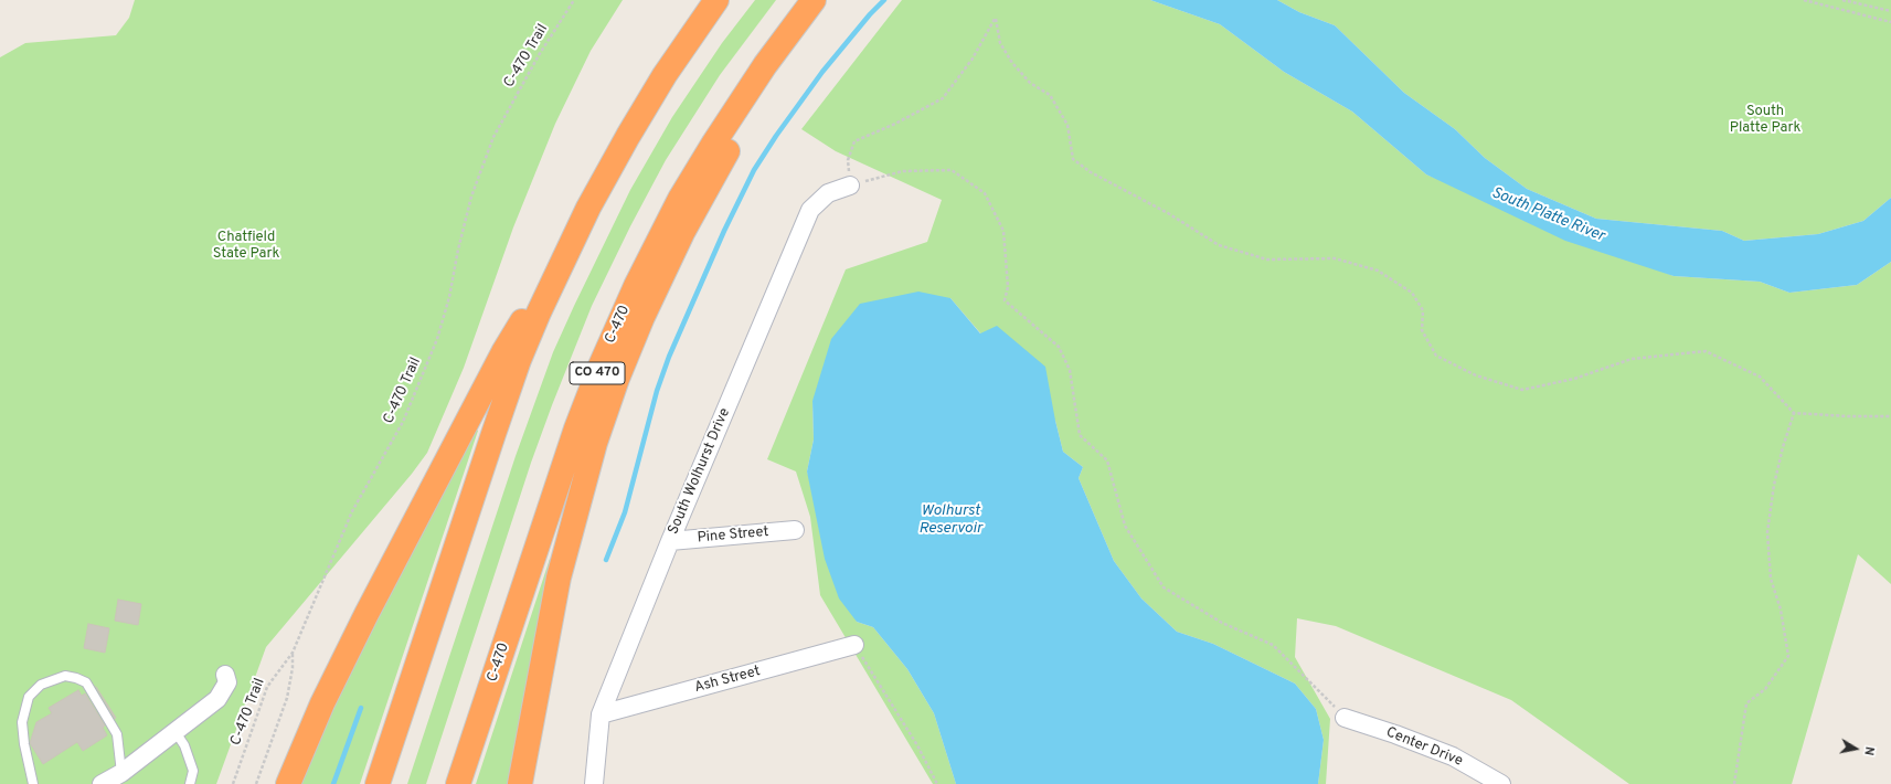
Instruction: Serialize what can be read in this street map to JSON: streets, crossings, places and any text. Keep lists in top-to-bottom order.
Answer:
{
  "streets": {
    "highway": ["C-470", "CO 470"],
    "street": [
      "South Wolhurst Drive",
      "Pine Street",
      "Ash Street",
      "Center Drive"
    ],
    "path": ["C-470 Trail"]
  },
  "crossings": [
    ["South Wolhurst Drive", "Pine Street"],
    ["South Wolhurst Drive", "Ash Street"]
  ],
  "water": ["South Platte River", "Wolhurst Reservoir"],
  "parks": ["South Platte Park", "Chatfield State Park"],
  "north": "right"
}
